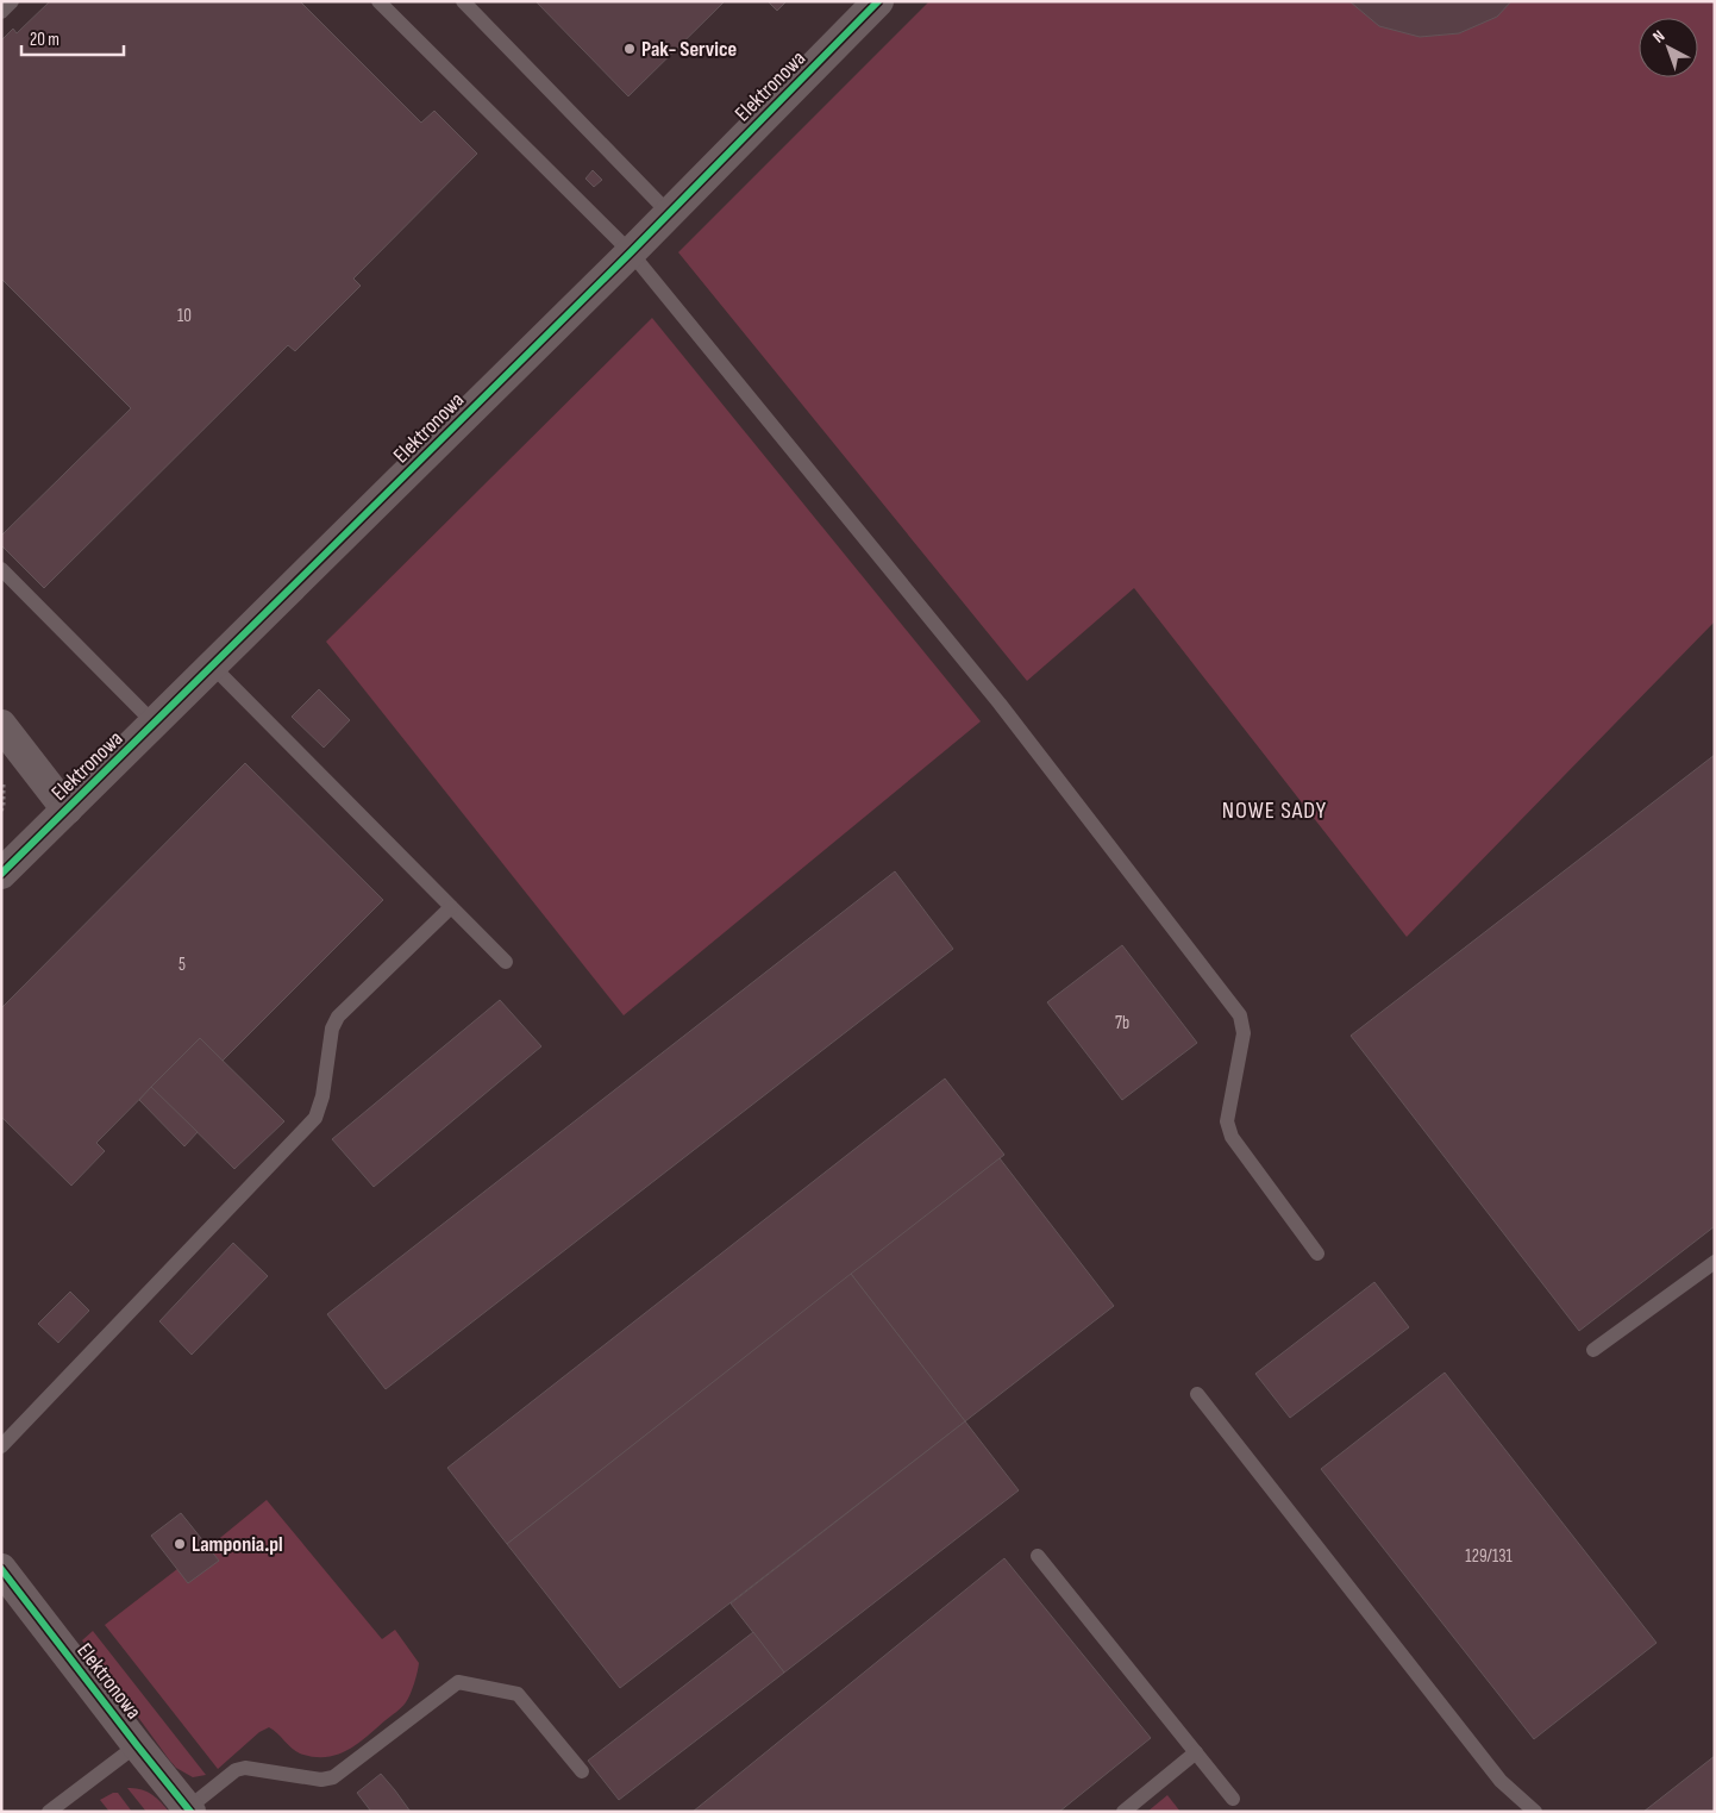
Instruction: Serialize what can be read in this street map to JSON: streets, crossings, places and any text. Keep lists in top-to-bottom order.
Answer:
{
  "streets": {
    "street": ["Elektronowa"]
  },
  "districts": ["NOWE SADY"],
  "places": ["Pak- Service", "Lamponia.pl"],
  "house_numbers": [
    "10",
    "5",
    "7b",
    "129/131"
  ],
  "scale_bar": "20 m",
  "north": "top left"
}
